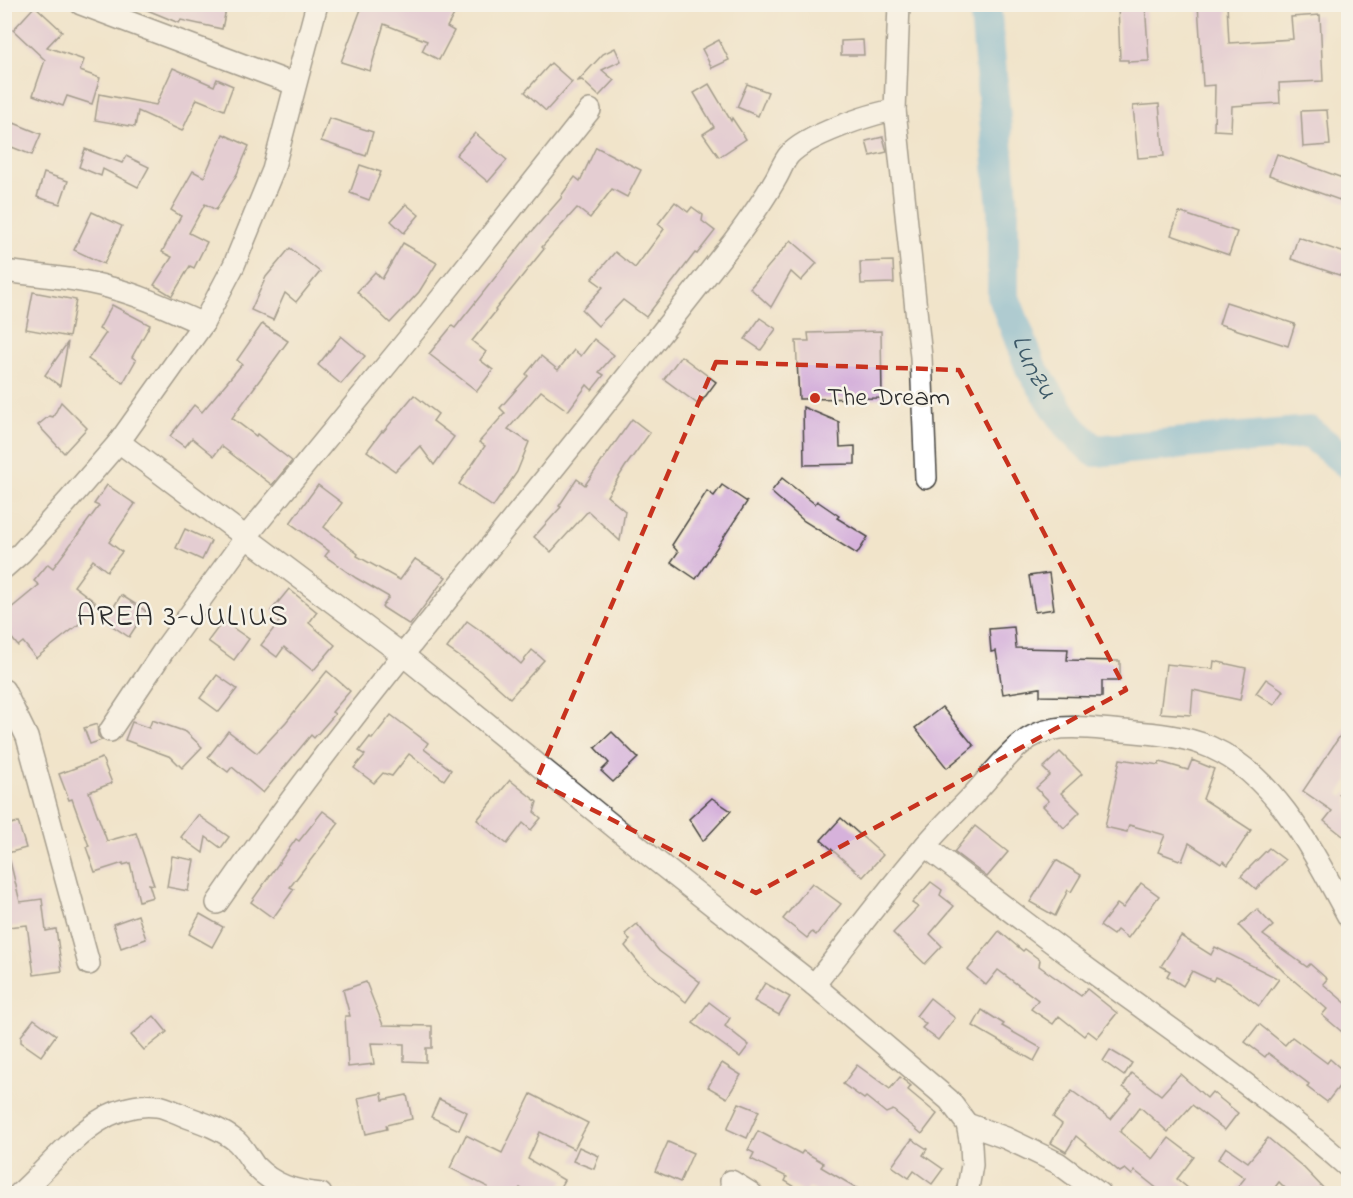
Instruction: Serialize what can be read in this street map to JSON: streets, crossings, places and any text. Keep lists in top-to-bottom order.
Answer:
{
  "districts": ["AREA 3-JULIUS"],
  "water": ["Lunzu"],
  "places": ["The Dream"]
}
